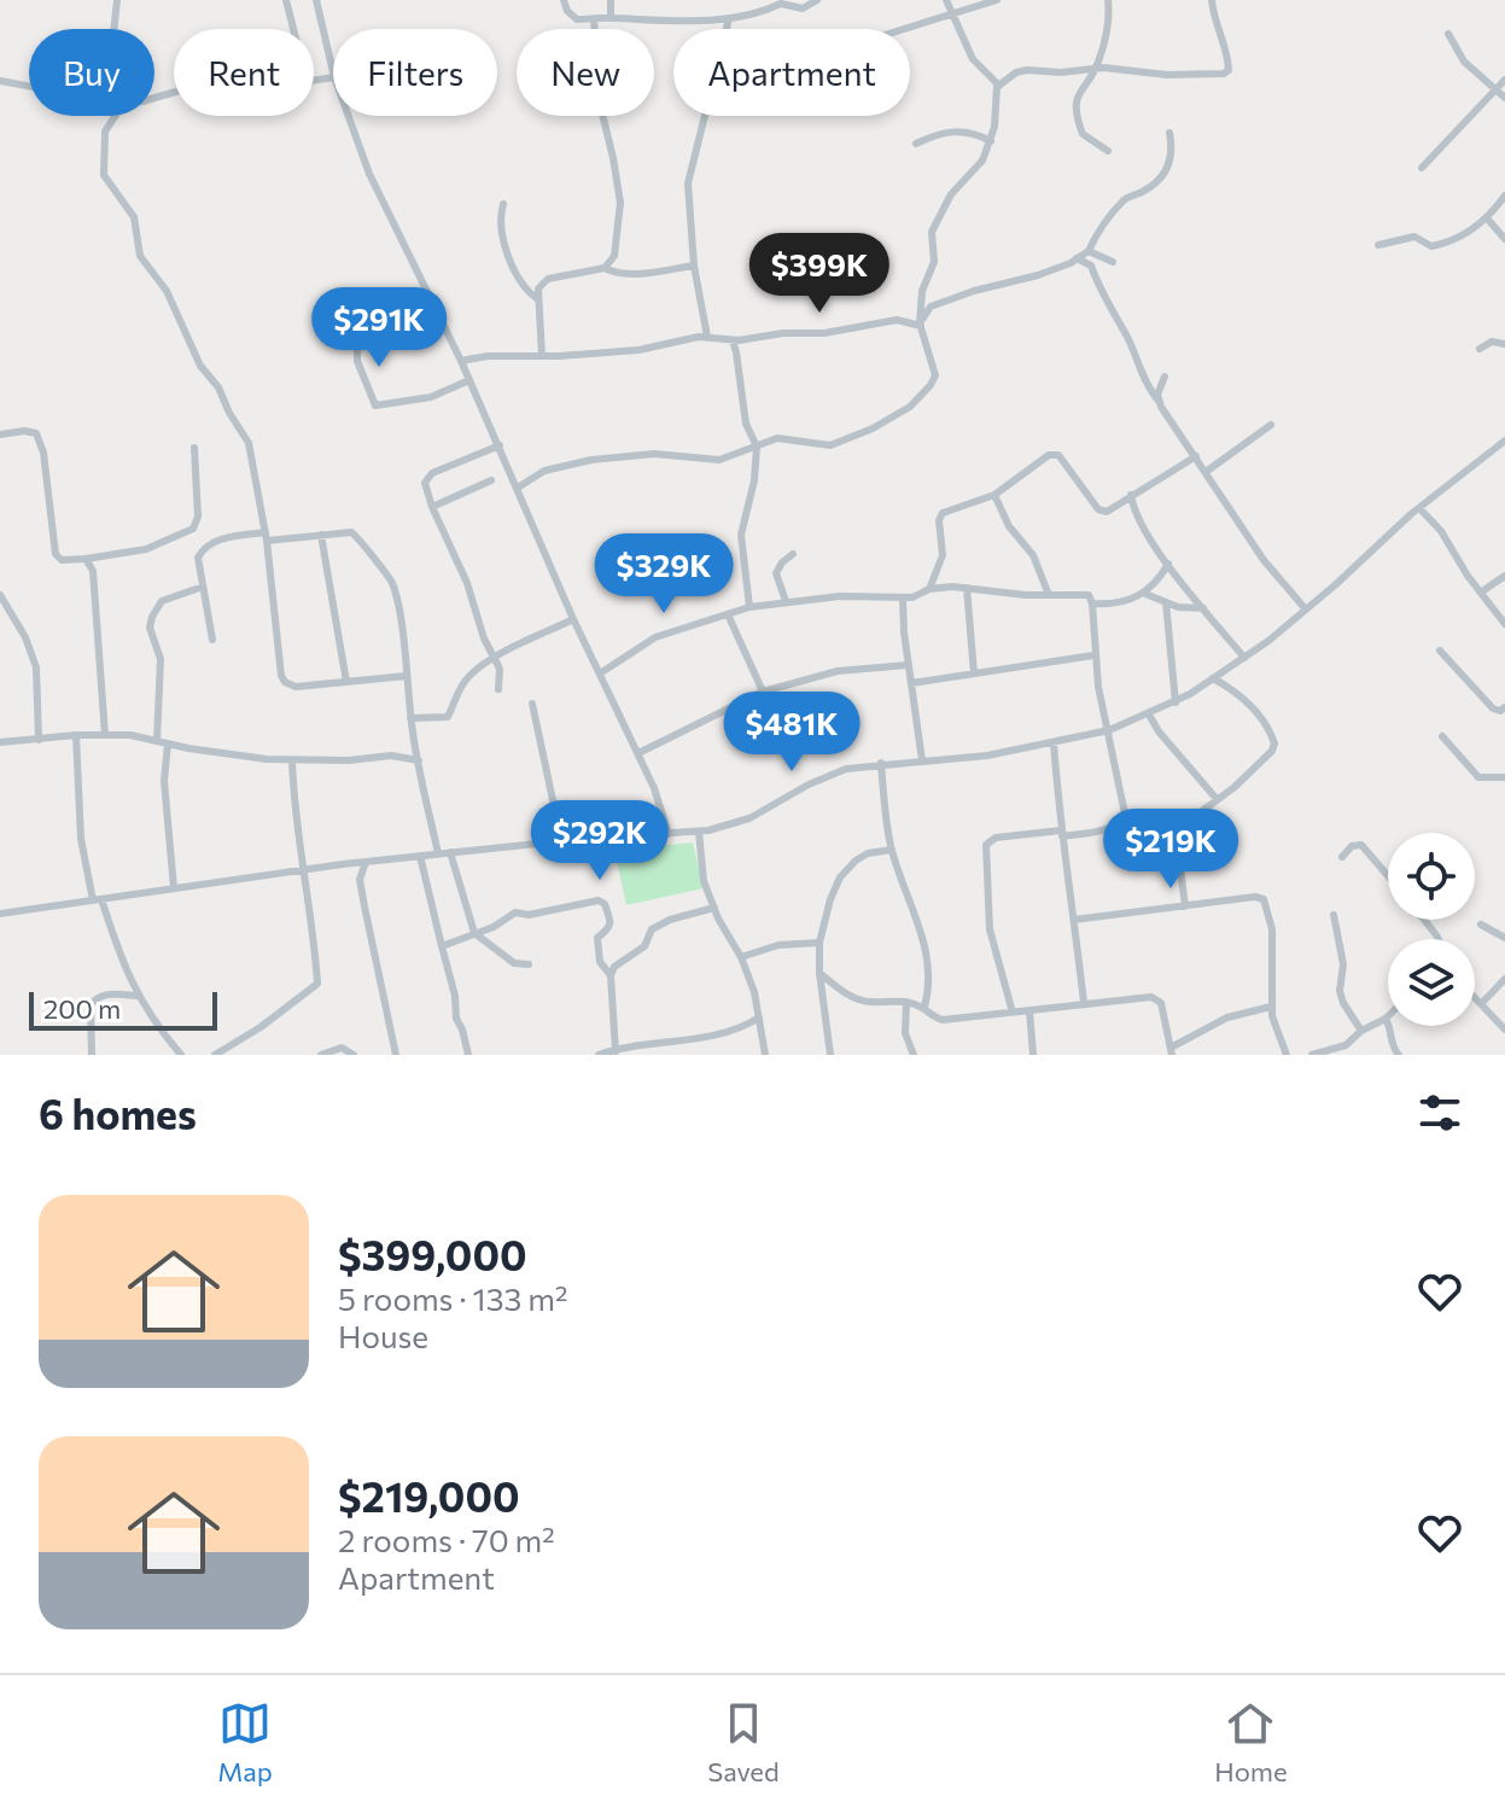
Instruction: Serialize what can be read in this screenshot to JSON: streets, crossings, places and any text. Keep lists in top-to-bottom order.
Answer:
{
  "scale_bar": "200 m",
  "page": {
    "chip": [
      "Buy",
      "Rent",
      "Filters",
      "New",
      "Apartment"
    ],
    "price": [
      "$399K",
      "$291K",
      "$329K",
      "$481K",
      "$292K",
      "$219K"
    ],
    "scale": "200 m",
    "heading": "6 homes",
    "list": [
      {
        "name": "$399,000",
        "note": "5 rooms · 133 m² · House"
      },
      {
        "name": "$219,000",
        "note": "2 rooms · 70 m² · Apartment"
      }
    ],
    "tabs": ["Map", "Saved", "Home"]
  }
}
